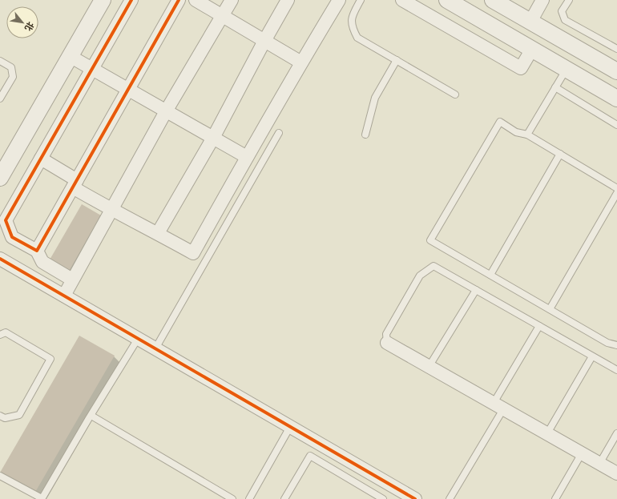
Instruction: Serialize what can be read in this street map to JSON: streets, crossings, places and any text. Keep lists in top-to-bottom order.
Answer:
{
  "north": "bottom right"
}
